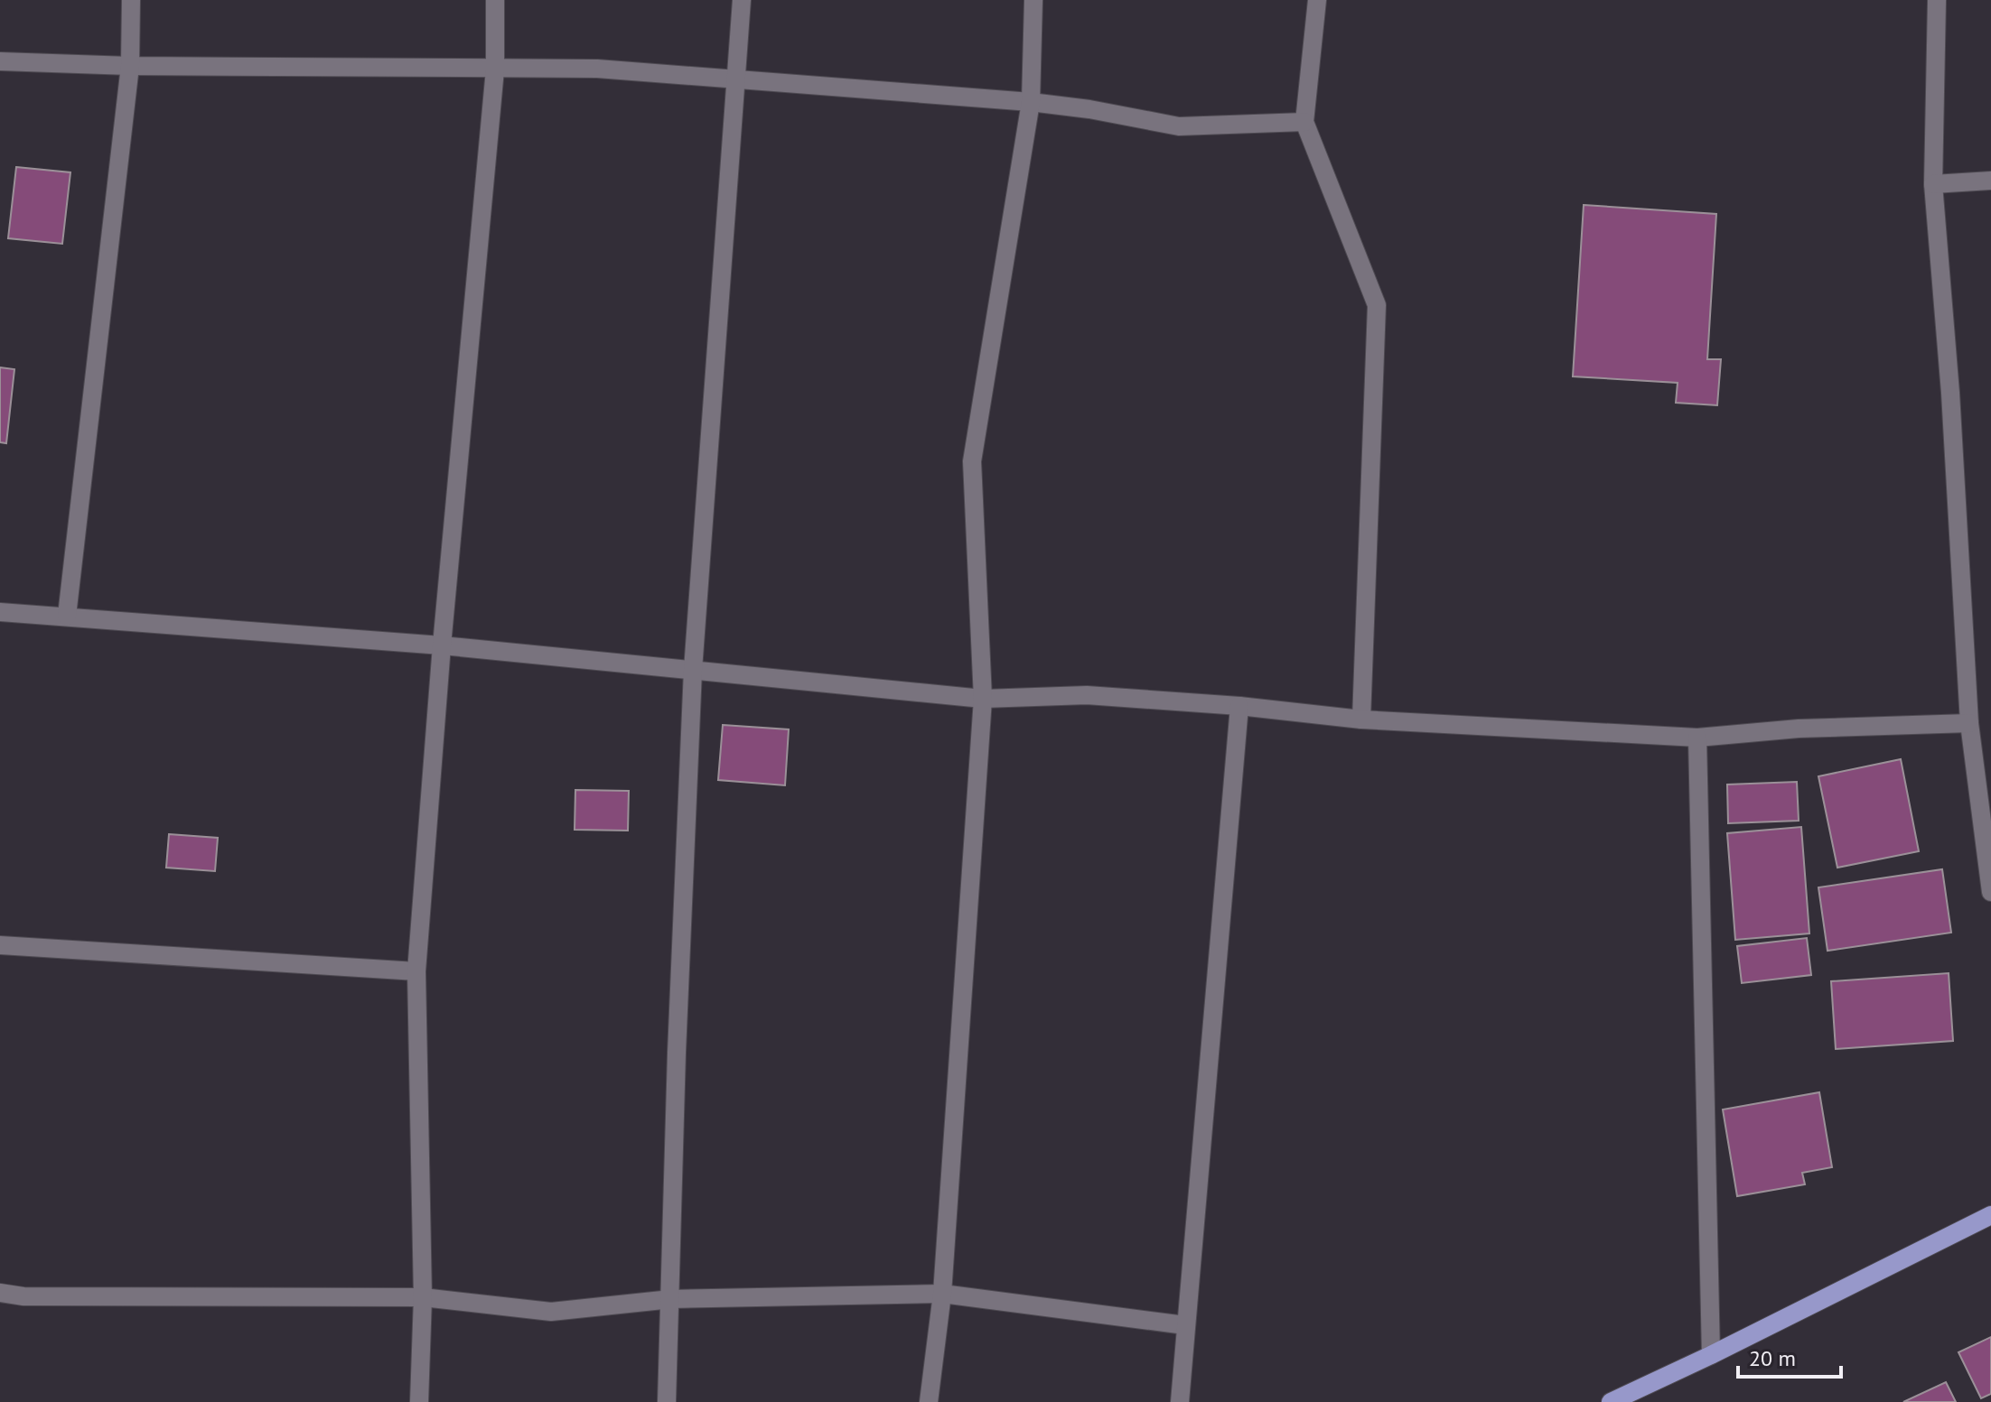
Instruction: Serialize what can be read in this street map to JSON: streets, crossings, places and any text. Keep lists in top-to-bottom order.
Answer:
{
  "scale_bar": "20 m"
}
